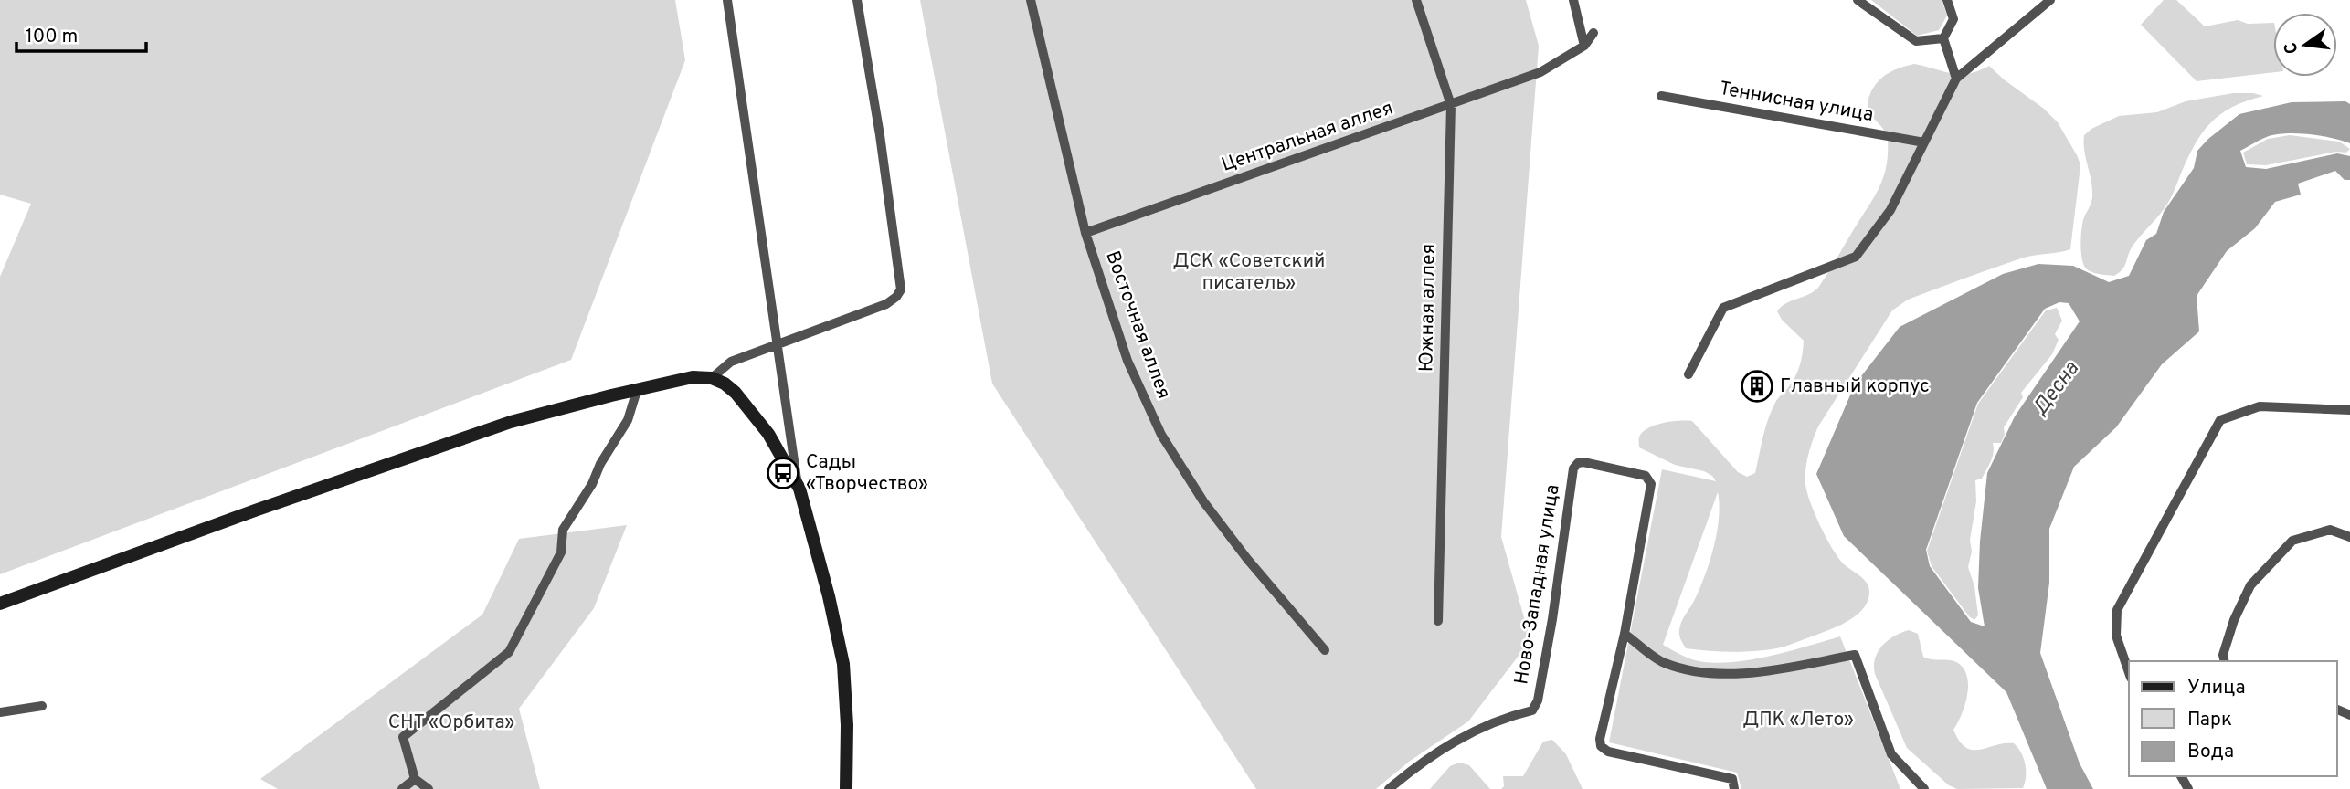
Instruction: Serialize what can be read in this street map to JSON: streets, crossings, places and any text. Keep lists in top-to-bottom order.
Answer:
{
  "streets": {
    "street": [
      "Теннисная улица",
      "Центральная аллея",
      "Южная аллея",
      "Восточная аллея",
      "Ново-Западная улица"
    ]
  },
  "crossings": [
    ["Центральная аллея", "Южная аллея"],
    ["Центральная аллея", "Восточная аллея"]
  ],
  "water": ["Десна"],
  "parks": ["ДСК «Советский писатель»", "ДПК «Лето»", "СНТ «Орбита»"],
  "places": {
    "building": ["Главный корпус"],
    "bus stop": ["Сады «Творчество»"]
  },
  "legend": ["Улица", "Парк", "Вода"],
  "scale_bar": "100 m",
  "north": "left"
}
